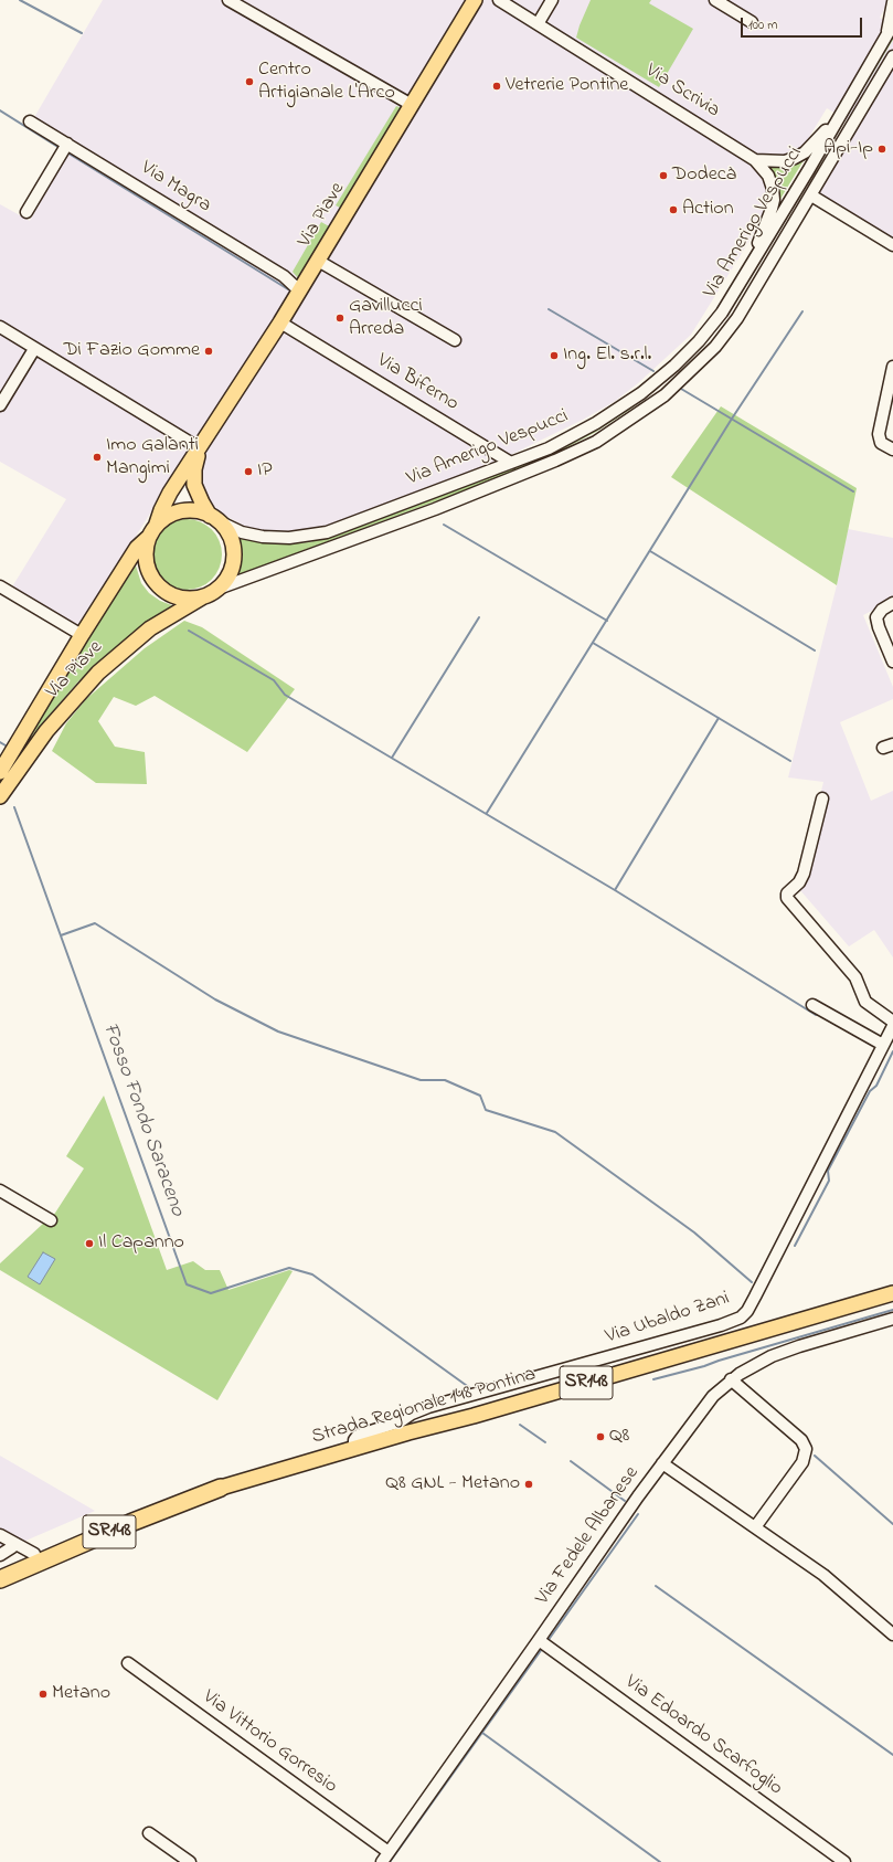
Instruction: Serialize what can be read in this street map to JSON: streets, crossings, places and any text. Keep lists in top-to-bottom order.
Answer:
{
  "streets": {
    "highway": ["SR148", "Strada Regionale 148 Pontina"],
    "main road": ["Via Piave"],
    "street": [
      "Via Scrivia",
      "Via Magra",
      "Via Amerigo Vespucci",
      "Via Biferno",
      "Via Ubaldo Zani",
      "Via Fedele Albanese",
      "Via Edoardo Scarfoglio",
      "Via Vittorio Gorresio"
    ]
  },
  "crossings": [
    ["Via Scrivia", "Via Amerigo Vespucci"],
    ["Via Magra", "Via Piave"],
    ["Via Piave", "Via Amerigo Vespucci"],
    ["Via Piave", "Via Biferno"],
    ["Via Amerigo Vespucci", "Via Biferno"],
    ["Via Ubaldo Zani", "Strada Regionale 148 Pontina"],
    ["Via Fedele Albanese", "Via Edoardo Scarfoglio"],
    ["Via Fedele Albanese", "Via Vittorio Gorresio"]
  ],
  "water": ["Fosso Fondo Saraceno"],
  "places": [
    "Centro Artigianale L'Arco",
    "Vetrerie Pontine",
    "Api-Ip",
    "Dodecà",
    "Action",
    "Gavillucci Arreda",
    "Di Fazio Gomme",
    "Ing. El. s.r.l.",
    "Imo Galanti Mangimi",
    "IP",
    "Il Capanno",
    "Q8",
    "Q8 GNL - Metano",
    "Metano"
  ],
  "scale_bar": "100 m"
}
